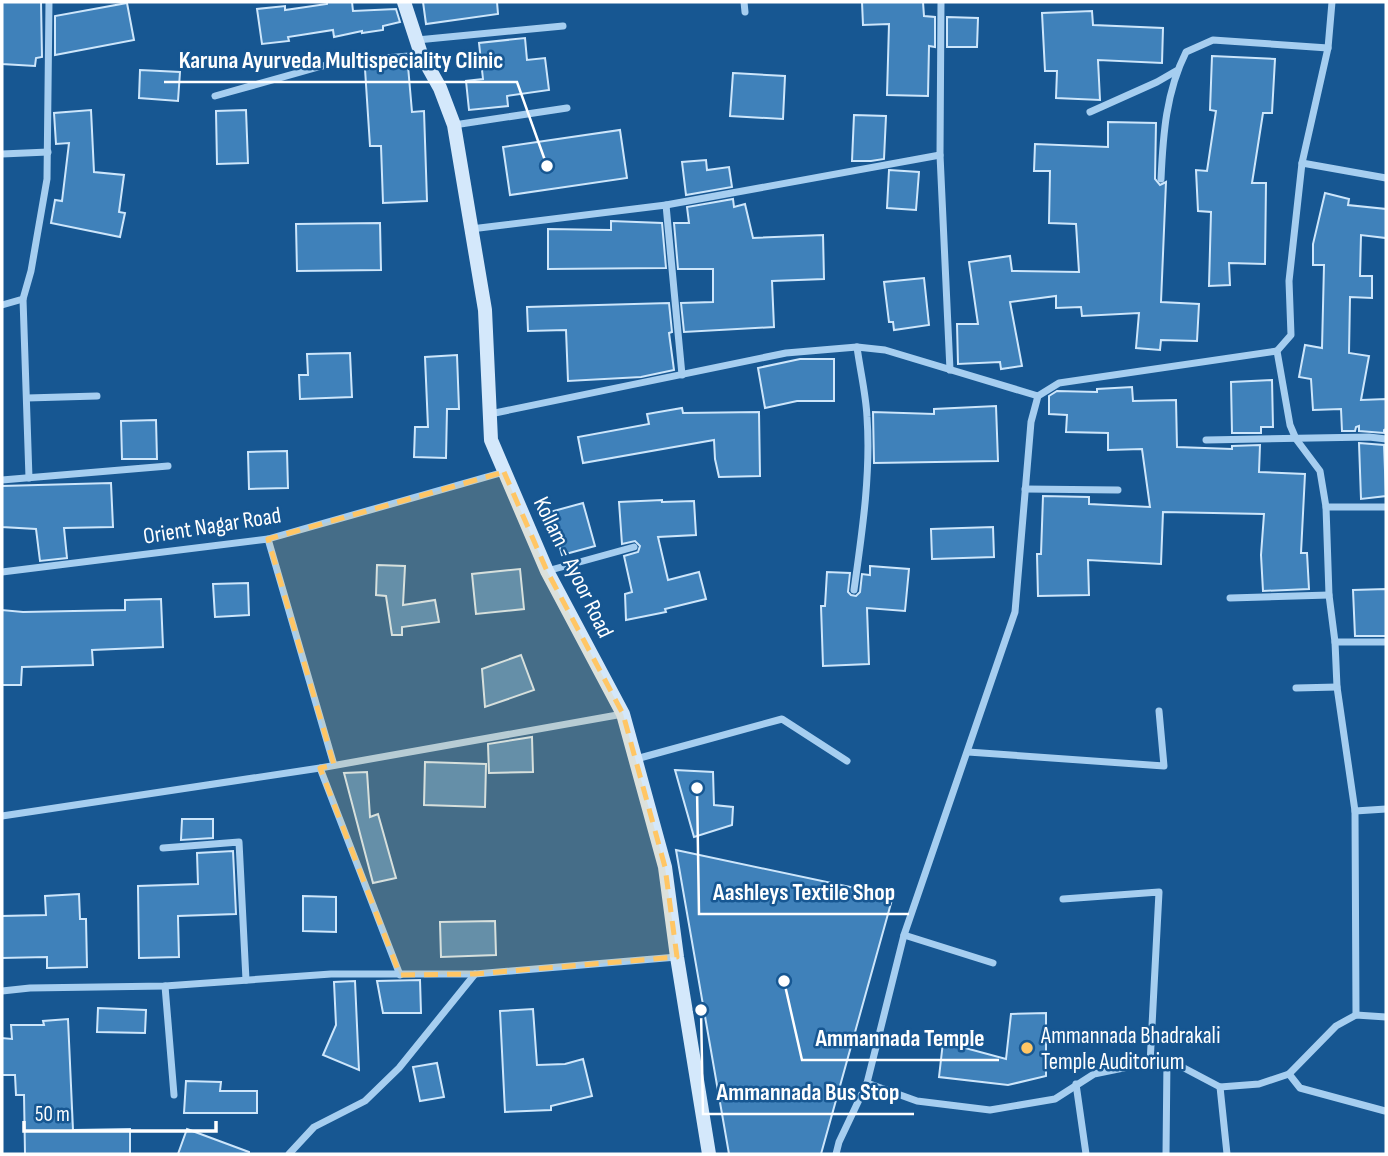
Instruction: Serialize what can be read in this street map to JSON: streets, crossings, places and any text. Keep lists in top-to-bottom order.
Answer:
{
  "streets": {
    "main road": ["Kollam - Ayoor Road"],
    "street": ["Orient Nagar Road"]
  },
  "crossings": [
    ["Orient Nagar Road", "Kollam - Ayoor Road"]
  ],
  "places": [
    "Karuna Ayurveda Multispeciality Clinic",
    "Aashleys Textile Shop",
    "Ammannada Temple",
    "Ammannada Bus Stop",
    "Ammannada Bhadrakali Temple Auditorium"
  ],
  "scale_bar": "50 m"
}
